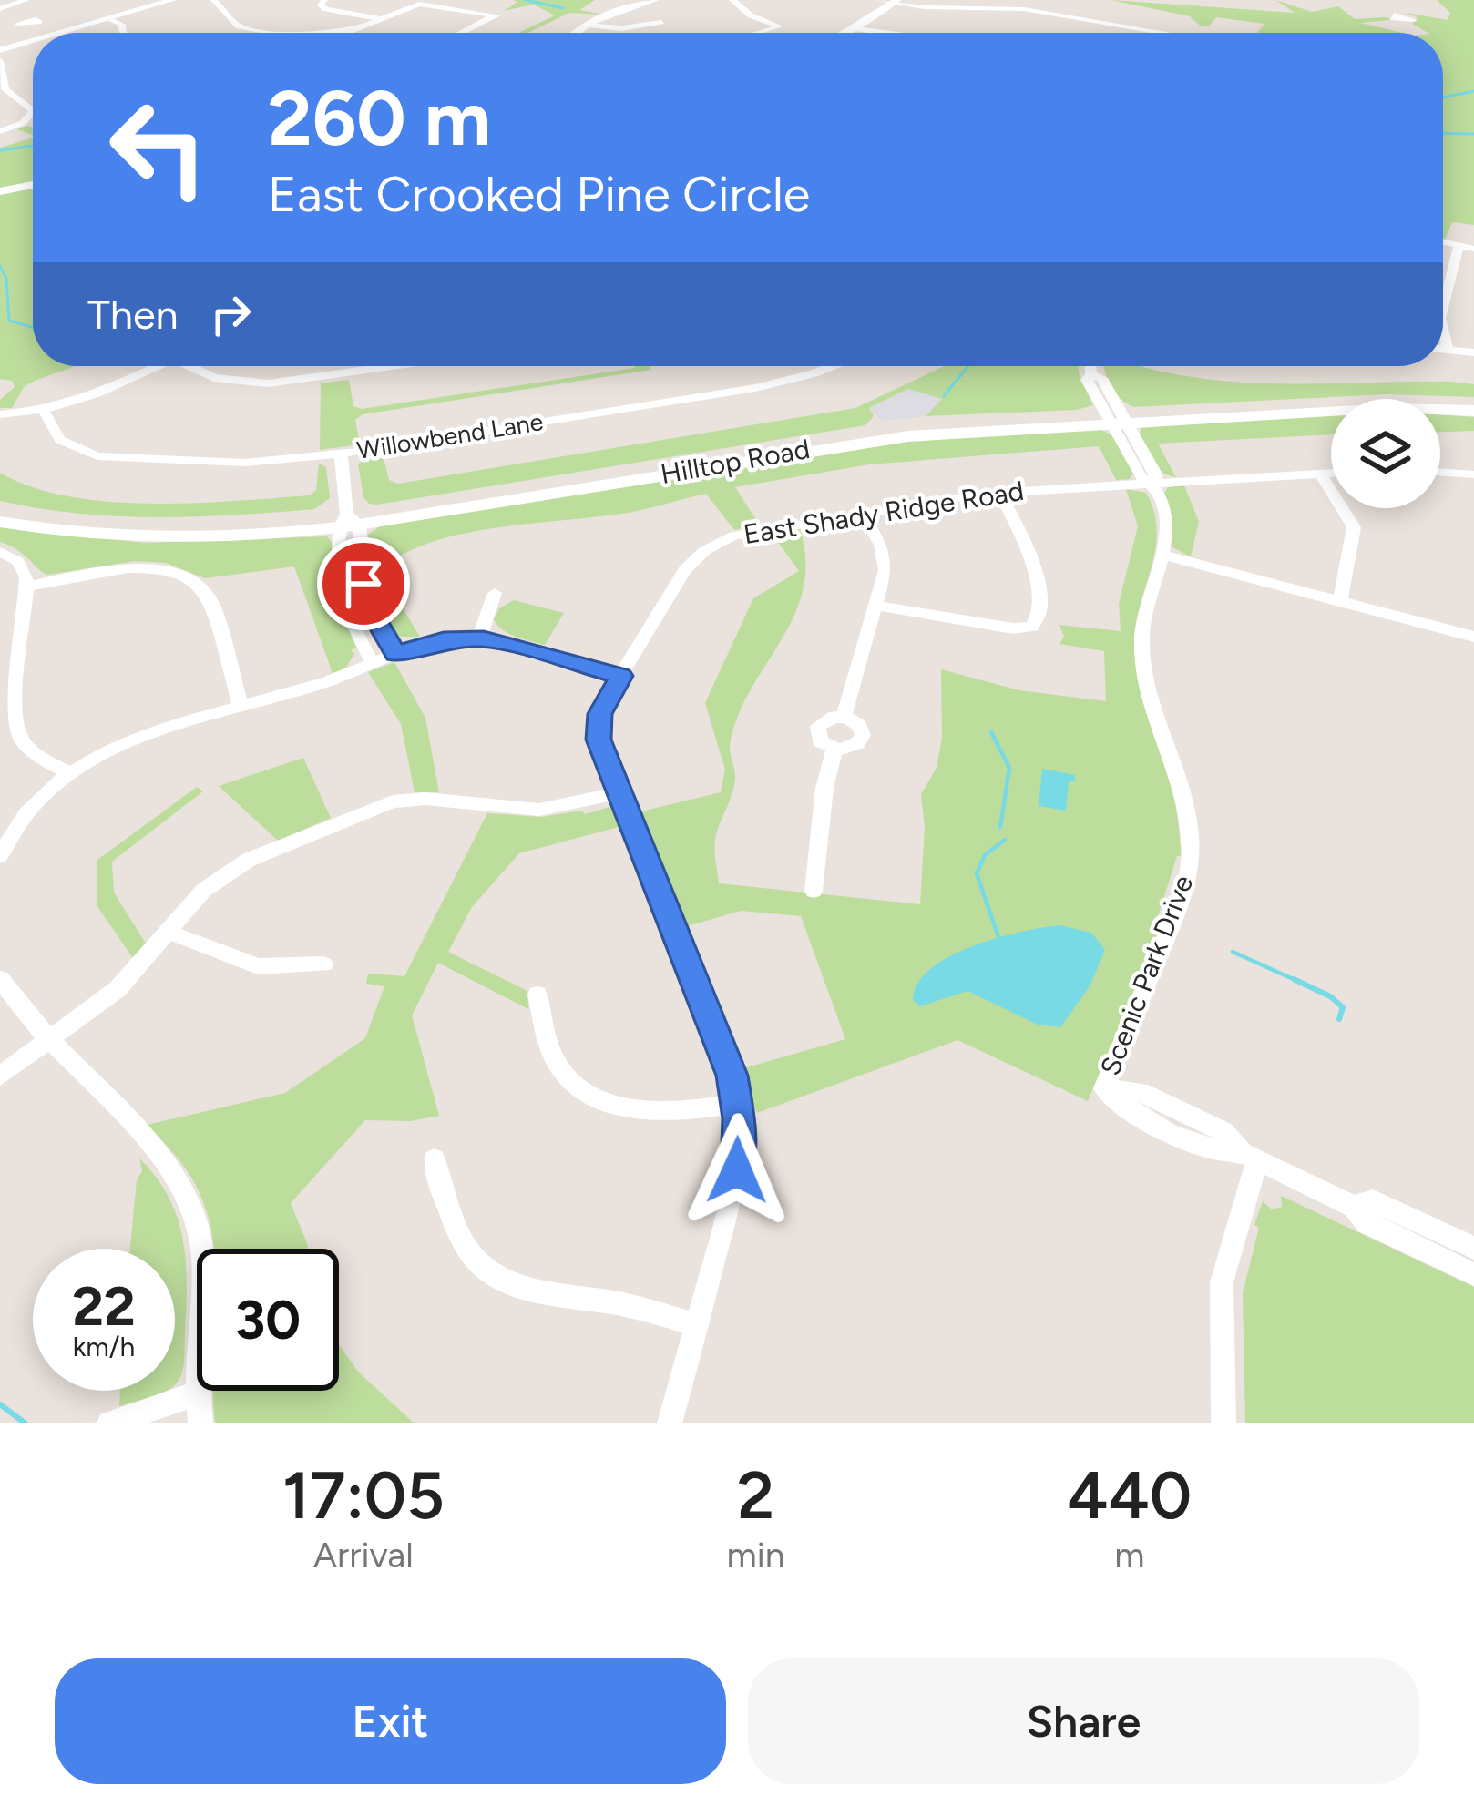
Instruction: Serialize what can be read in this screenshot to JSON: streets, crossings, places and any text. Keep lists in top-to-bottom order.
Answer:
{
  "streets": {
    "main road": ["Hilltop Road"],
    "street": ["Willowbend Lane", "East Shady Ridge Road", "Scenic Park Drive"]
  },
  "crossings": [
    ["Hilltop Road", "Scenic Park Drive"],
    ["East Shady Ridge Road", "Scenic Park Drive"]
  ],
  "page": {
    "turn": ["260 m", "East Crooked Pine Circle"],
    "then": "Then",
    "speed": "22 km/h",
    "limit": "30",
    "eta": [
      "17:05",
      "Arrival",
      "2",
      "min",
      "440",
      "m"
    ],
    "buttons": ["Exit", "Share"]
  }
}
